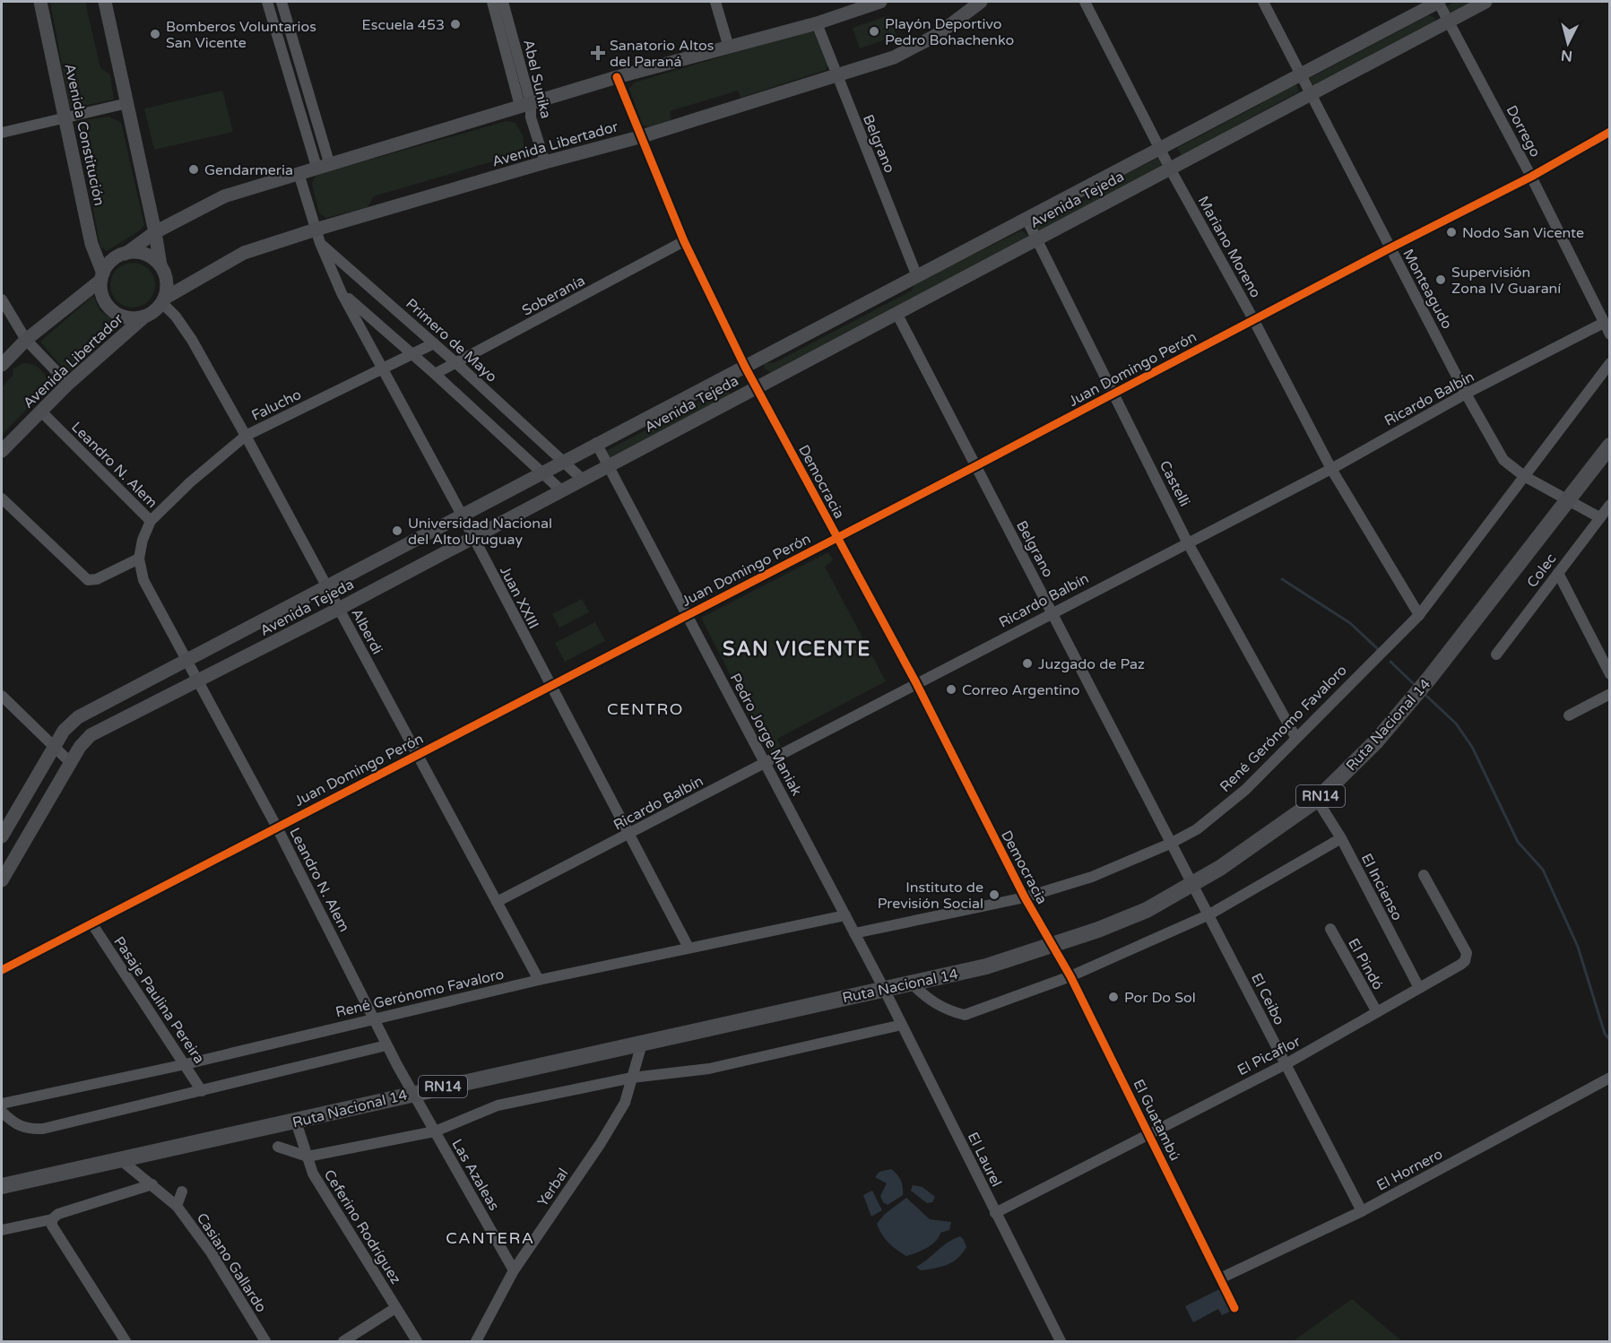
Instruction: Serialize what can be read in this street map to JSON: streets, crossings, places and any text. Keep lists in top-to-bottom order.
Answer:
{
  "streets": {
    "highway": ["Ruta Nacional 14", "RN14"],
    "main road": ["Avenida Constitución", "Avenida Libertador", "Avenida Tejeda"],
    "street": [
      "Abel Sunika",
      "Dorrego",
      "Belgrano",
      "Mariano Moreno",
      "Monteagudo",
      "Soberanía",
      "Primero de Mayo",
      "Juan Domingo Perón",
      "Ricardo Balbín",
      "Falucho",
      "Leandro N. Alem",
      "Democracia",
      "Castelli",
      "Colec",
      "Juan XXIII",
      "Alberdi",
      "René Gerónomo Favaloro",
      "Pedro Jorge Maniak",
      "El Incienso",
      "El Pindó",
      "El Ceibo",
      "Pasaje Paulina Pereira",
      "El Picaflor",
      "El Guatambú",
      "El Laurel",
      "El Hornero",
      "Las Azaleas",
      "Yerbal",
      "Ceferino Rodríguez",
      "Casiano Gallardo"
    ]
  },
  "crossings": [
    ["Abel Sunika", "Avenida Libertador"],
    ["Dorrego", "Avenida Tejeda"],
    ["Dorrego", "Juan Domingo Perón"],
    ["Dorrego", "Ricardo Balbín"],
    ["Avenida Constitución", "Avenida Libertador"],
    ["Avenida Constitución", "Alberdi"],
    ["Avenida Libertador", "Belgrano"],
    ["Avenida Libertador", "Leandro N. Alem"],
    ["Avenida Libertador", "Democracia"],
    ["Avenida Libertador", "Juan XXIII"],
    ["Avenida Libertador", "Alberdi"],
    ["Belgrano", "Avenida Tejeda"],
    ["Belgrano", "Juan Domingo Perón"],
    ["Belgrano", "Ricardo Balbín"],
    ["Belgrano", "Ruta Nacional 14"],
    ["Belgrano", "René Gerónomo Favaloro"],
    ["Belgrano", "El Ceibo"],
    ["Avenida Tejeda", "Mariano Moreno"],
    ["Avenida Tejeda", "Monteagudo"],
    ["Avenida Tejeda", "Primero de Mayo"],
    ["Avenida Tejeda", "Leandro N. Alem"],
    ["Avenida Tejeda", "Democracia"],
    ["Avenida Tejeda", "Castelli"],
    ["Avenida Tejeda", "Juan XXIII"],
    ["Avenida Tejeda", "Alberdi"],
    ["Avenida Tejeda", "Pedro Jorge Maniak"],
    ["Mariano Moreno", "Juan Domingo Perón"],
    ["Mariano Moreno", "Ricardo Balbín"],
    ["Mariano Moreno", "René Gerónomo Favaloro"],
    ["Monteagudo", "Juan Domingo Perón"],
    ["Monteagudo", "Ricardo Balbín"],
    ["Monteagudo", "Colec"],
    ["Monteagudo", "Ruta Nacional 14"],
    ["Monteagudo", "René Gerónomo Favaloro"],
    ["Soberanía", "Primero de Mayo"],
    ["Soberanía", "Democracia"],
    ["Primero de Mayo", "Falucho"],
    ["Primero de Mayo", "Juan XXIII"],
    ["Juan Domingo Perón", "Leandro N. Alem"],
    ["Juan Domingo Perón", "Democracia"],
    ["Juan Domingo Perón", "Castelli"],
    ["Juan Domingo Perón", "Juan XXIII"],
    ["Juan Domingo Perón", "Alberdi"],
    ["Juan Domingo Perón", "Pedro Jorge Maniak"],
    ["Juan Domingo Perón", "Pasaje Paulina Pereira"],
    ["Ricardo Balbín", "Democracia"],
    ["Ricardo Balbín", "Castelli"],
    ["Ricardo Balbín", "Juan XXIII"],
    ["Ricardo Balbín", "Alberdi"],
    ["Ricardo Balbín", "Pedro Jorge Maniak"],
    ["Falucho", "Leandro N. Alem"],
    ["Falucho", "Juan XXIII"],
    ["Falucho", "Alberdi"],
    ["Leandro N. Alem", "Ruta Nacional 14"],
    ["Leandro N. Alem", "René Gerónomo Favaloro"],
    ["Leandro N. Alem", "Las Azaleas"],
    ["Democracia", "Ruta Nacional 14"],
    ["Democracia", "René Gerónomo Favaloro"],
    ["Democracia", "El Guatambú"],
    ["Castelli", "René Gerónomo Favaloro"],
    ["Juan XXIII", "René Gerónomo Favaloro"],
    ["Alberdi", "René Gerónomo Favaloro"],
    ["Ruta Nacional 14", "Pedro Jorge Maniak"],
    ["Ruta Nacional 14", "El Incienso"],
    ["Ruta Nacional 14", "El Ceibo"],
    ["Ruta Nacional 14", "El Guatambú"],
    ["Ruta Nacional 14", "El Laurel"],
    ["Ruta Nacional 14", "Las Azaleas"],
    ["Ruta Nacional 14", "Yerbal"],
    ["Ruta Nacional 14", "Ceferino Rodríguez"],
    ["Ruta Nacional 14", "Casiano Gallardo"],
    ["René Gerónomo Favaloro", "Pedro Jorge Maniak"],
    ["René Gerónomo Favaloro", "Pasaje Paulina Pereira"],
    ["Pedro Jorge Maniak", "El Laurel"],
    ["El Incienso", "El Picaflor"],
    ["El Pindó", "El Picaflor"],
    ["El Ceibo", "El Picaflor"],
    ["El Ceibo", "El Hornero"],
    ["El Picaflor", "El Guatambú"],
    ["El Picaflor", "El Laurel"],
    ["El Guatambú", "El Hornero"],
    ["Las Azaleas", "Yerbal"]
  ],
  "districts": ["SAN VICENTE", "CENTRO", "CANTERA"],
  "places": {
    "other": [
      "Escuela 453",
      "Playón Deportivo Pedro Bohachenko",
      "Bomberos Voluntarios San Vicente",
      "Gendarmeria",
      "Nodo San Vicente",
      "Supervisión Zona IV Guaraní",
      "Universidad Nacional del Alto Uruguay",
      "Juzgado de Paz",
      "Correo Argentino",
      "Instituto de Previsión Social",
      "Por Do Sol"
    ],
    "health": ["Sanatorio Altos del Paraná"]
  },
  "north": "bottom"
}
